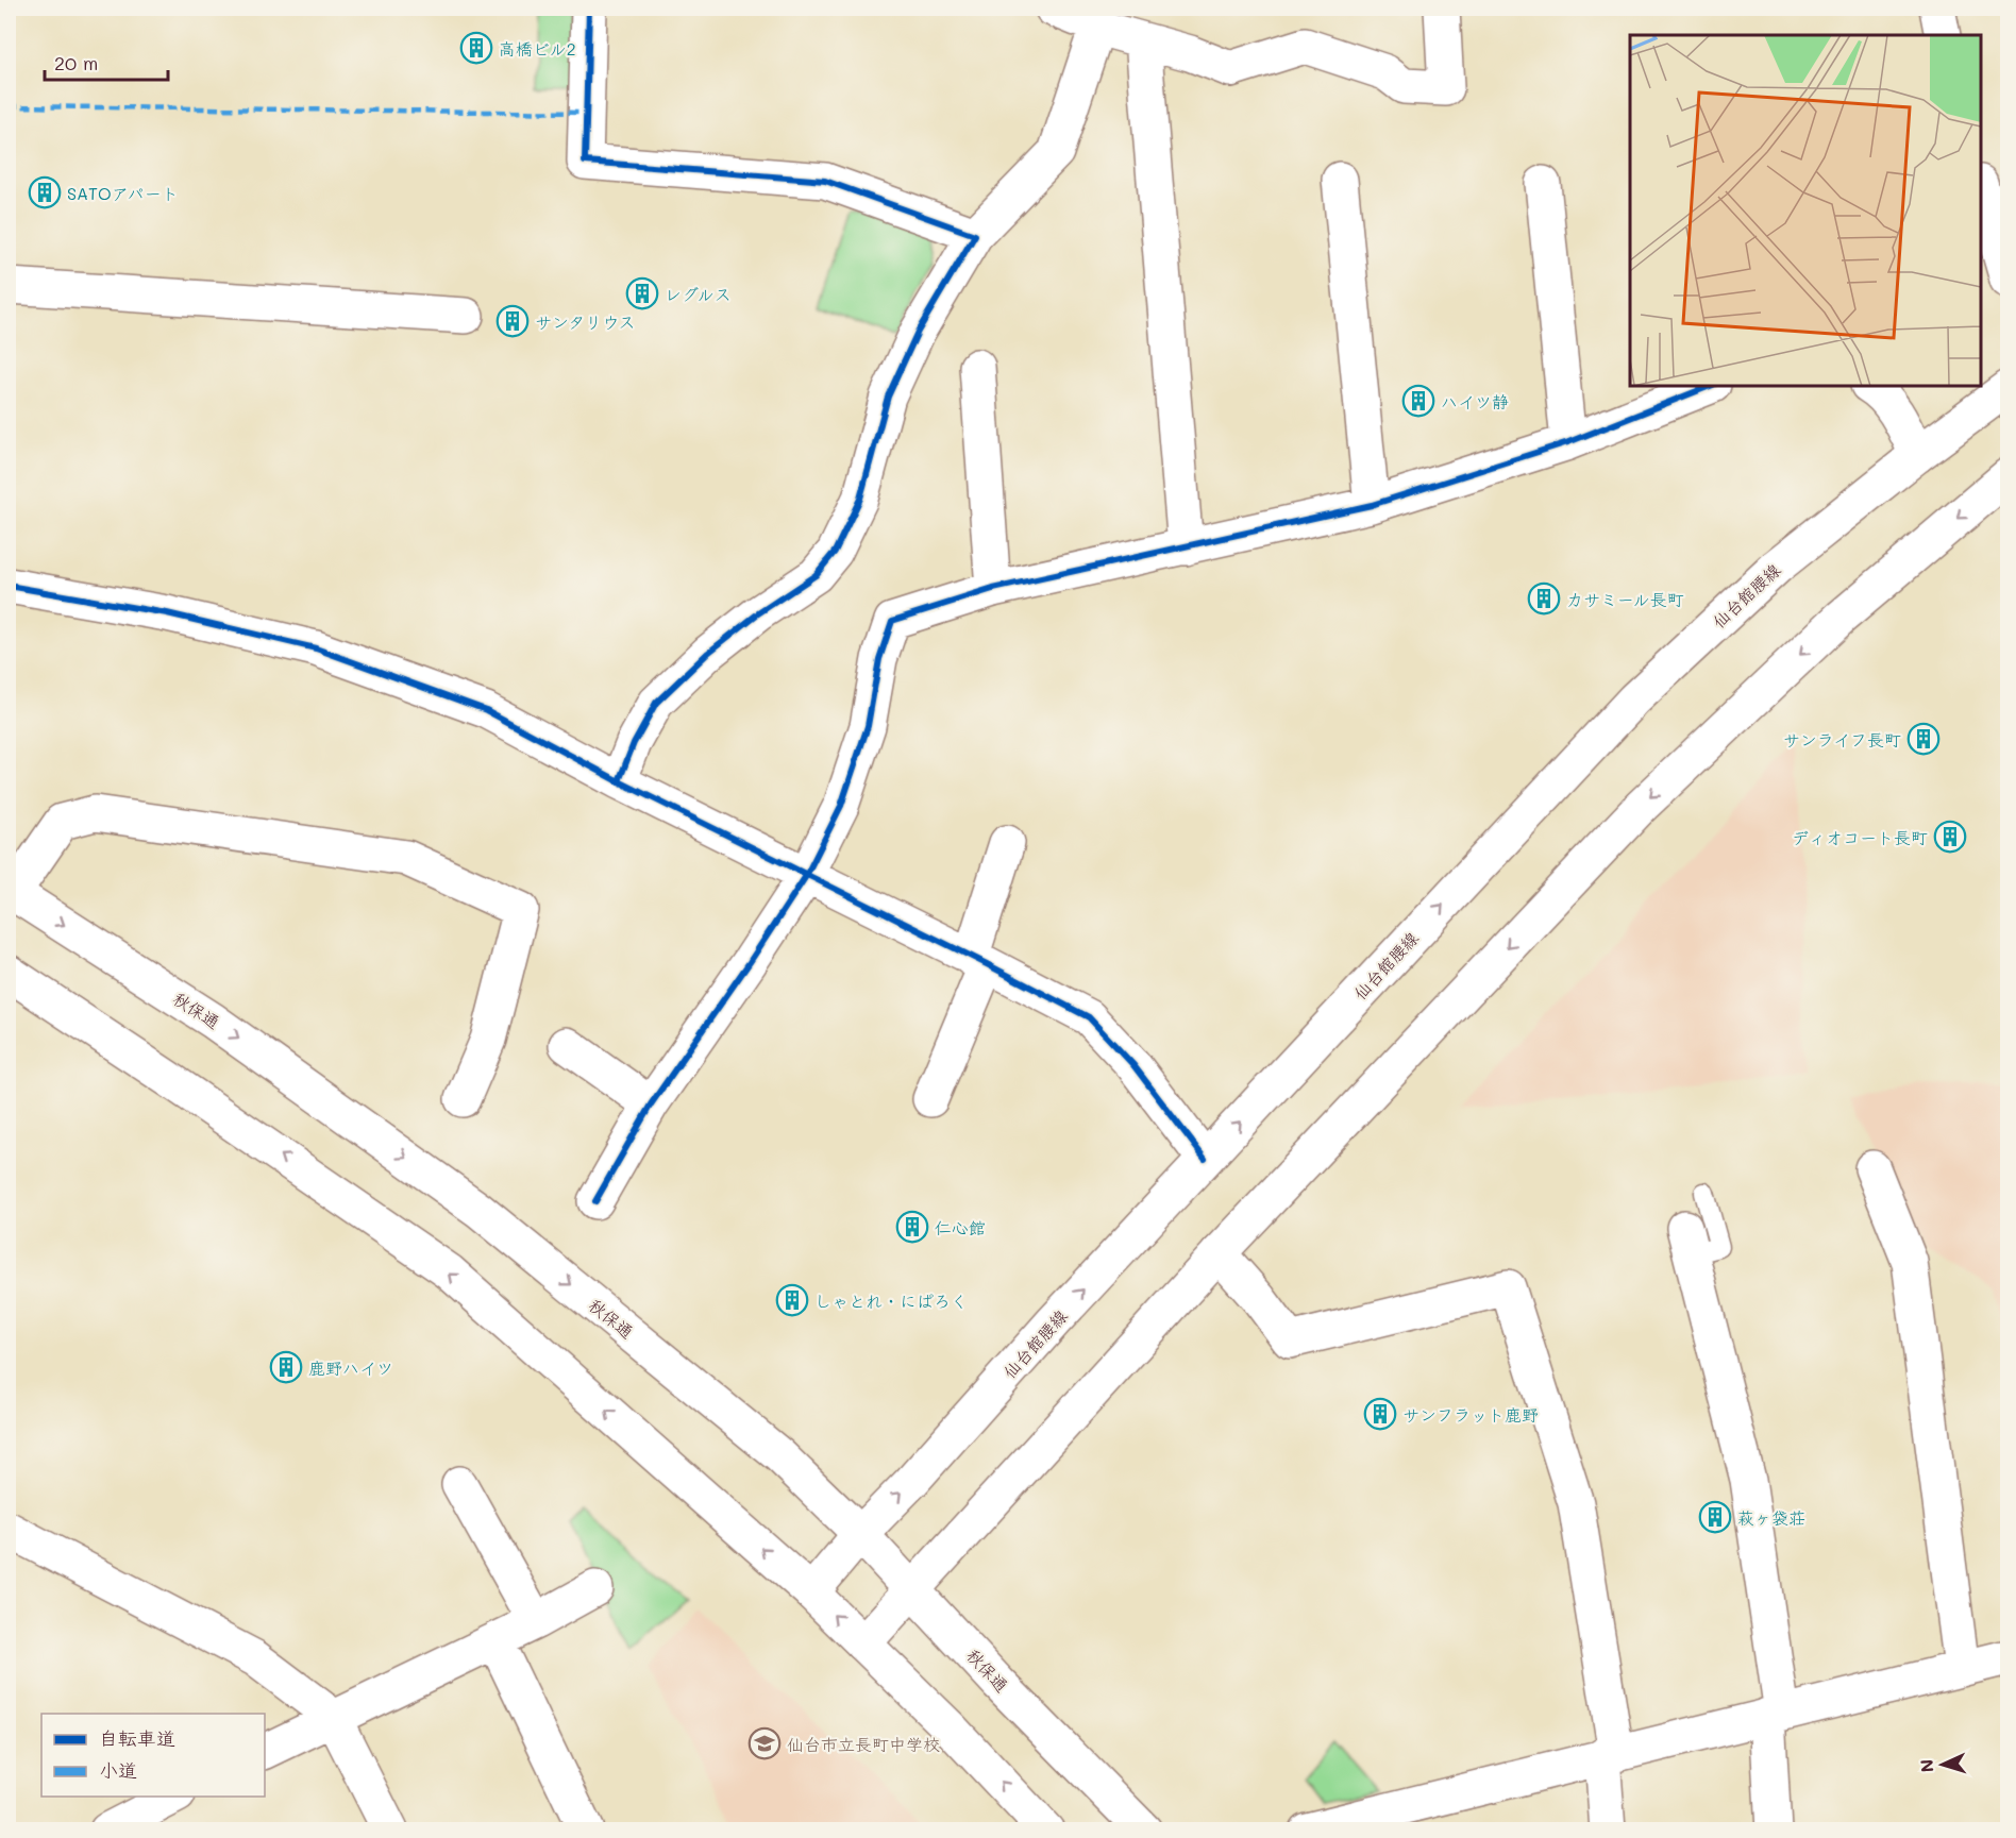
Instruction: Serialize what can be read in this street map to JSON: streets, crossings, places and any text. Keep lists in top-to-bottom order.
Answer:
{
  "streets": {
    "main road": ["仙台館腰線", "秋保通"]
  },
  "crossings": [
    ["仙台館腰線", "秋保通"]
  ],
  "places": {
    "building": [
      "高橋ビル2",
      "SATOアパート",
      "レグルス",
      "サンタリウス",
      "ハイツ静",
      "カサミール長町",
      "サンライフ長町",
      "ディオコート長町",
      "仁心館",
      "しゃとれ・にぱろく",
      "鹿野ハイツ",
      "サンフラット鹿野",
      "萩ヶ袋荘"
    ],
    "school or university": ["仙台市立長町中学校"]
  },
  "legend": ["自転車道", "小道"],
  "scale_bar": "20 m",
  "north": "left"
}
